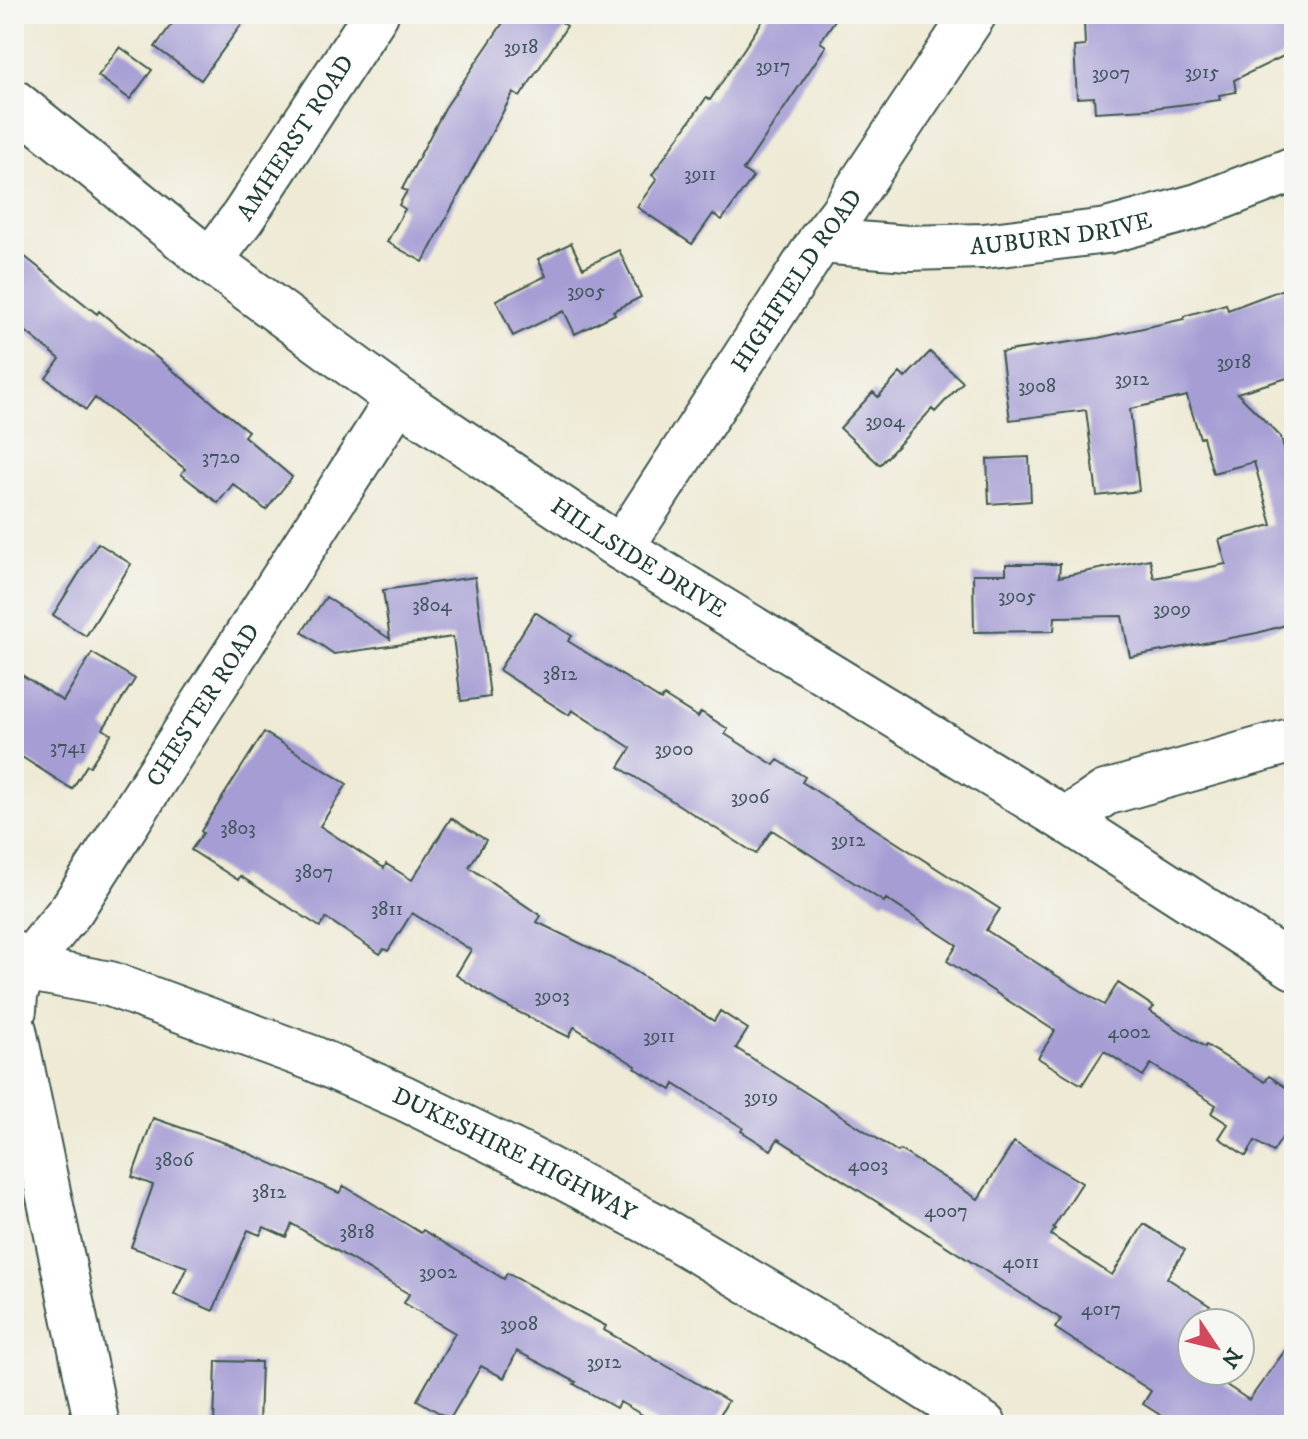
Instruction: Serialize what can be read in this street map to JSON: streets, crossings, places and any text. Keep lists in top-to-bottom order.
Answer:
{
  "streets": {
    "street": [
      "AMHERST ROAD",
      "AUBURN DRIVE",
      "HIGHFIELD ROAD",
      "HILLSIDE DRIVE",
      "CHESTER ROAD",
      "DUKESHIRE HIGHWAY"
    ]
  },
  "crossings": [
    ["AMHERST ROAD", "HILLSIDE DRIVE"],
    ["AUBURN DRIVE", "HIGHFIELD ROAD"],
    ["HIGHFIELD ROAD", "HILLSIDE DRIVE"],
    ["HILLSIDE DRIVE", "CHESTER ROAD"],
    ["CHESTER ROAD", "DUKESHIRE HIGHWAY"]
  ],
  "house_numbers": [
    "3918",
    "3917",
    "3915",
    "3907",
    "3911",
    "3905",
    "3918",
    "3912",
    "3908",
    "3904",
    "3720",
    "3905",
    "3804",
    "3909",
    "3812",
    "3741",
    "3900",
    "3906",
    "3803",
    "3912",
    "3807",
    "3811",
    "3903",
    "4002",
    "3911",
    "3919",
    "3806",
    "4003",
    "3812",
    "4007",
    "3818",
    "4011",
    "3902",
    "4017",
    "3908",
    "3912"
  ],
  "north": "bottom right"
}
